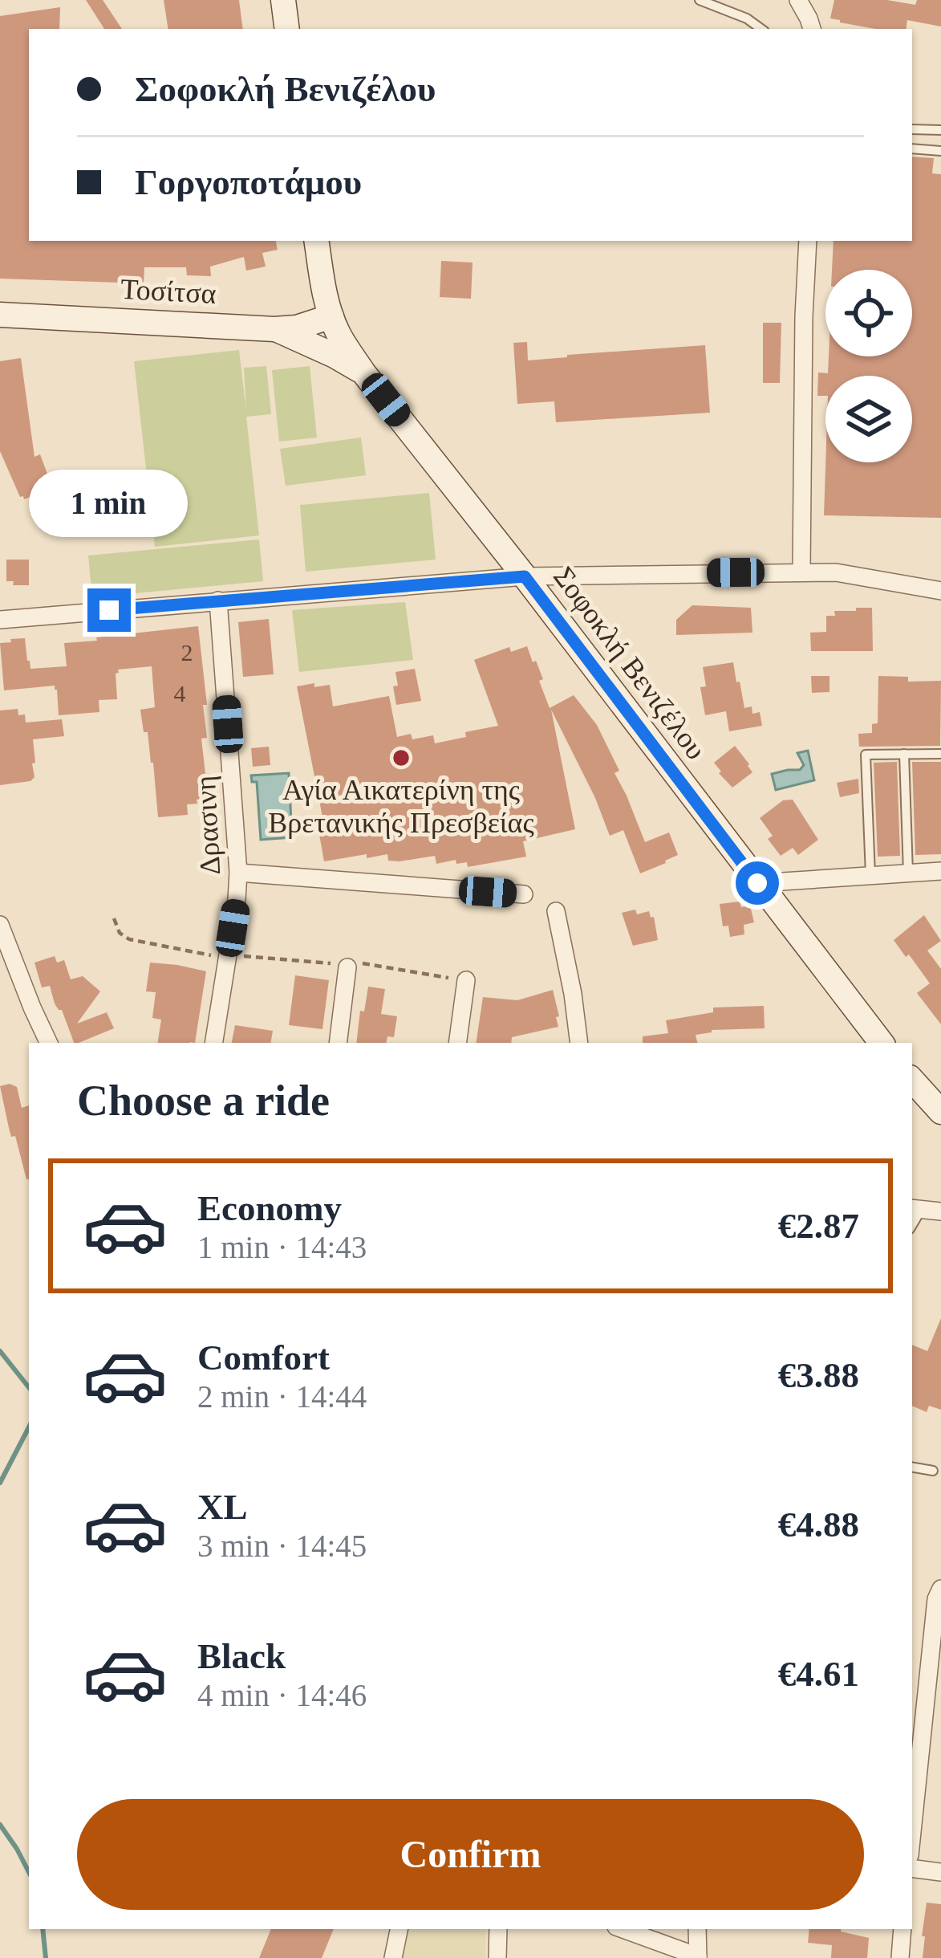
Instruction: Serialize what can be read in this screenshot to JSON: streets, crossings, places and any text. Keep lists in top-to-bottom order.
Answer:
{
  "streets": {
    "main road": ["Τοσίτσα", "Σοφοκλή Βενιζέλου"],
    "street": ["Δρασινη"]
  },
  "crossings": [
    ["Τοσίτσα", "Σοφοκλή Βενιζέλου"]
  ],
  "places": ["Αγία Αικατερίνη της Βρετανικής Πρεσβείας"],
  "house_numbers": ["2", "4"],
  "page": {
    "banner": ["Σοφοκλή Βενιζέλου", "Γοργοποτάμου"],
    "bubble": "1 min",
    "heading": "Choose a ride",
    "list": [
      {
        "name": "Economy",
        "note": "1 min · 14:43",
        "value": "€2.87"
      },
      {
        "name": "Comfort",
        "note": "2 min · 14:44",
        "value": "€3.88"
      },
      {
        "name": "XL",
        "note": "3 min · 14:45",
        "value": "€4.88"
      },
      {
        "name": "Black",
        "note": "4 min · 14:46",
        "value": "€4.61"
      }
    ],
    "buttons": "Confirm"
  }
}
